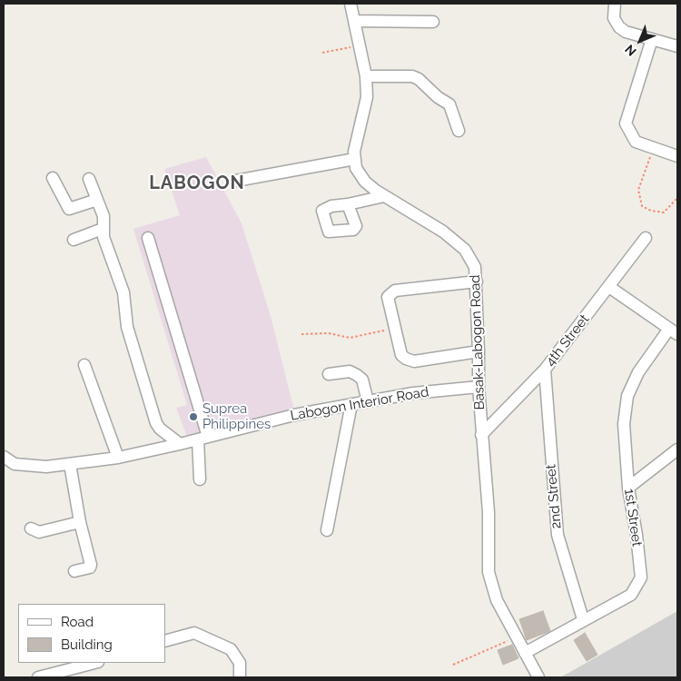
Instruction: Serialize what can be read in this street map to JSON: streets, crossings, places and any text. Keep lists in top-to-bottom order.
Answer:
{
  "streets": {
    "street": [
      "4th Street",
      "Basak-Labogon Road",
      "Labogon Interior Road",
      "2nd Street",
      "1st Street"
    ]
  },
  "crossings": [
    ["4th Street", "Basak-Labogon Road"],
    ["4th Street", "2nd Street"],
    ["Basak-Labogon Road", "Labogon Interior Road"],
    ["Basak-Labogon Road", "1st Street"],
    ["2nd Street", "1st Street"]
  ],
  "districts": ["LABOGON"],
  "places": ["Suprea Philippines"],
  "legend": ["Road", "Building"],
  "north": "bottom left"
}
